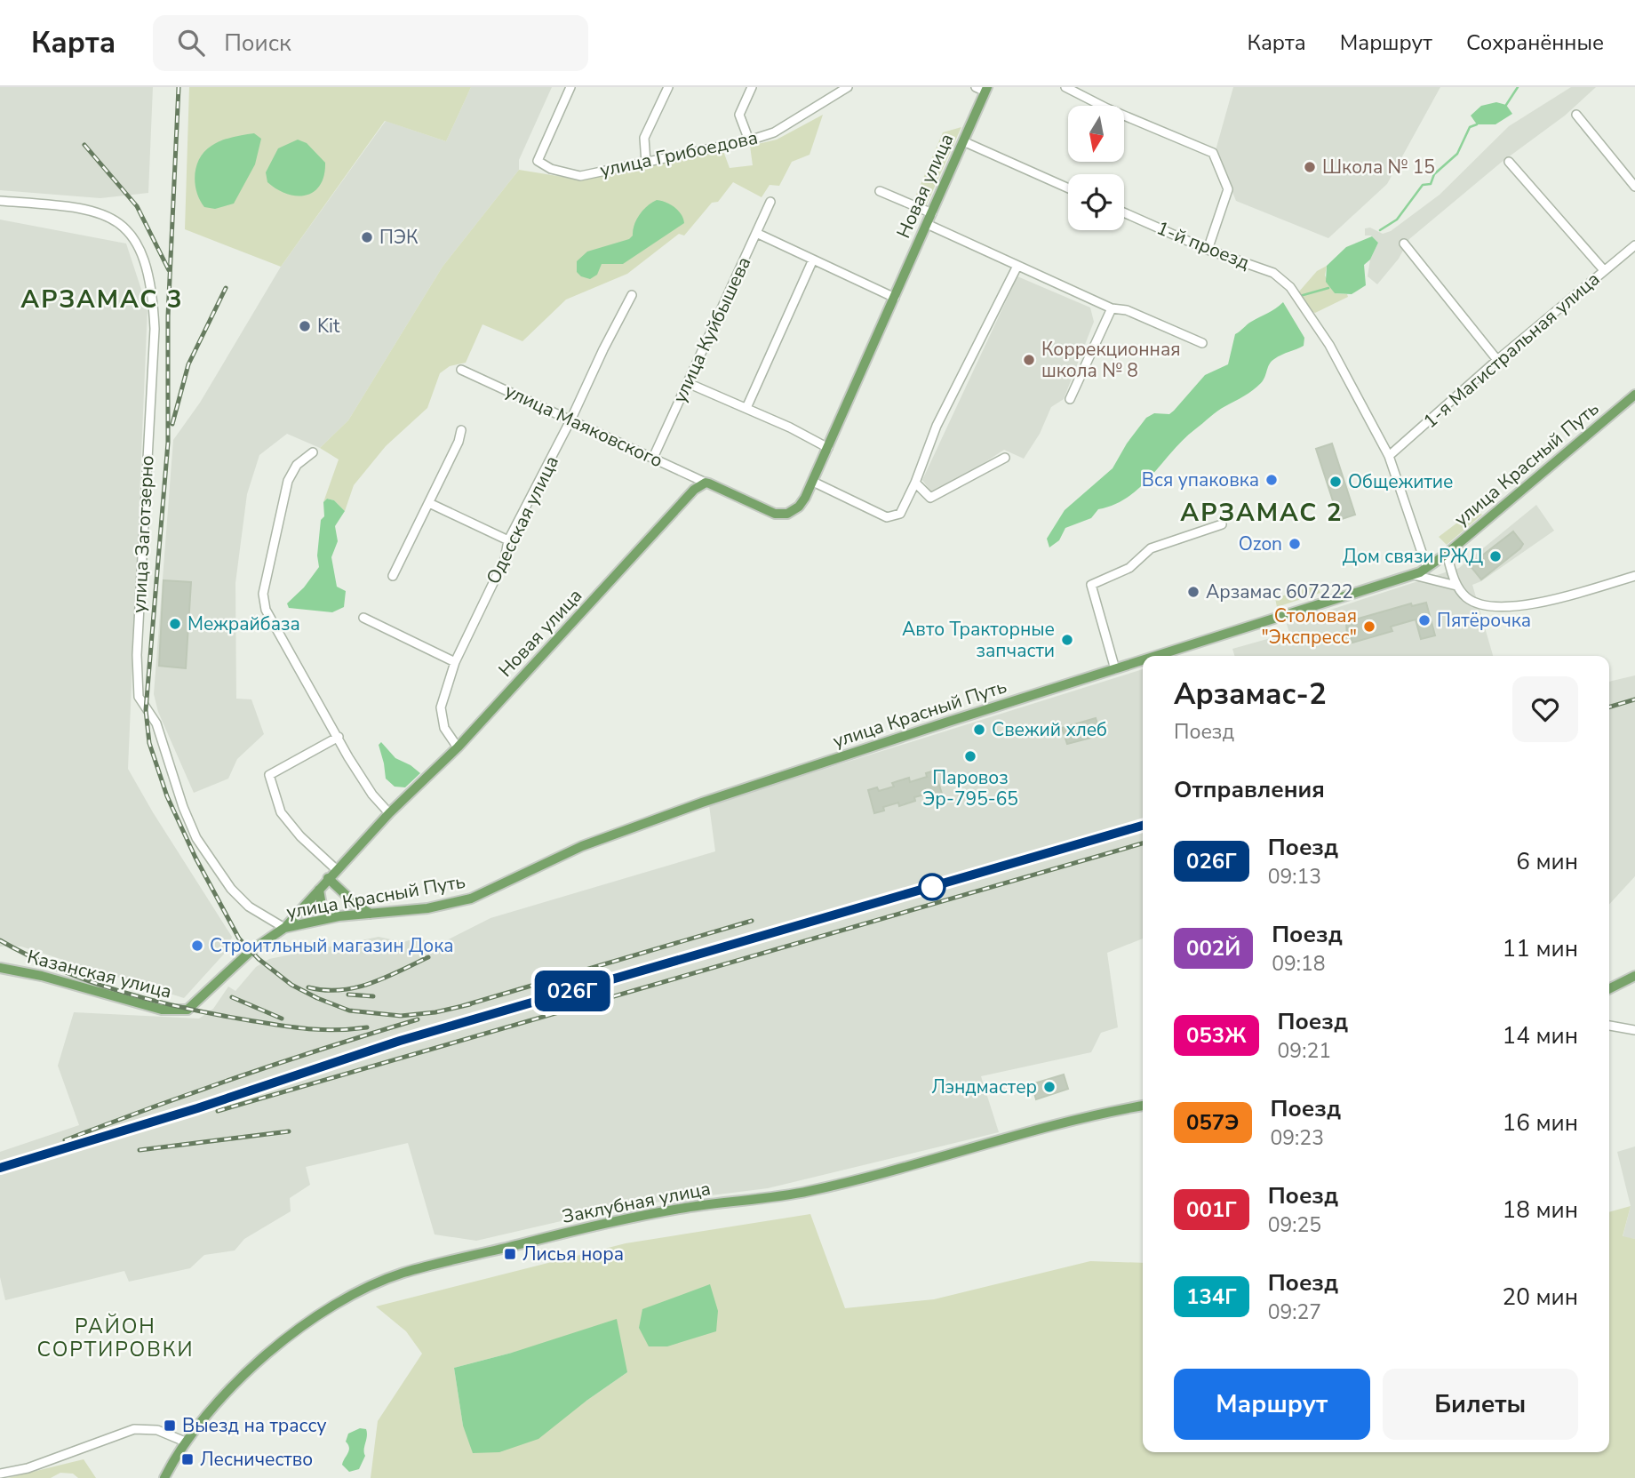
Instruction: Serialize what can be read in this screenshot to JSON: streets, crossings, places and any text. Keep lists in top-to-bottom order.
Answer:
{
  "streets": {
    "main road": [
      "Новая улица",
      "улица Красный Путь",
      "Казанская улица",
      "Заклубная улица"
    ],
    "street": [
      "улица Грибоедова",
      "1-й проезд",
      "улица Куйбышева",
      "1-я Магистральная улица",
      "улица Маяковского",
      "Одесская улица",
      "улица Заготзерно"
    ]
  },
  "crossings": [
    ["Новая улица", "улица Маяковского"],
    ["Новая улица", "улица Красный Путь"],
    ["Новая улица", "Одесская улица"],
    ["Новая улица", "улица Заготзерно"],
    ["1-й проезд", "1-я Магистральная улица"],
    ["улица Куйбышева", "улица Маяковского"],
    ["улица Маяковского", "Одесская улица"],
    ["улица Красный Путь", "улица Заготзерно"],
    ["улица Красный Путь", "Казанская улица"]
  ],
  "districts": ["АРЗАМАС 3", "АРЗАМАС 2", "РАЙОН СОРТИРОВКИ"],
  "places": {
    "other": [
      "Школа № 15",
      "ПЭК",
      "Kit",
      "Коррекционная школа № 8",
      "Вся упаковка",
      "Общежитие",
      "Ozon",
      "Дом связи РЖД",
      "Арзамас 607222",
      "Пятёрочка",
      "Межрайбаза",
      "Столовая \"Экспресс\"",
      "Авто Тракторные запчасти",
      "Свежий хлеб",
      "Паровоз Эр-795-65",
      "Строитльный магазин Дока",
      "Лэндмастер"
    ],
    "transit": ["Лисья нора", "Выезд на трассу", "Лесничество"]
  },
  "north": "bottom",
  "page": {
    "header": "Карта",
    "search": "Поиск",
    "nav": ["Карта", "Маршрут", "Сохранённые"],
    "on_map": "026Г",
    "heading": [
      ["Арзамас-2", "Поезд"],
      "Отправления"
    ],
    "list": [
      {
        "mark": "026Г",
        "name": "Поезд",
        "note": "09:13",
        "value": "6 мин"
      },
      {
        "mark": "002Й",
        "name": "Поезд",
        "note": "09:18",
        "value": "11 мин"
      },
      {
        "mark": "053Ж",
        "name": "Поезд",
        "note": "09:21",
        "value": "14 мин"
      },
      {
        "mark": "057Э",
        "name": "Поезд",
        "note": "09:23",
        "value": "16 мин"
      },
      {
        "mark": "001Г",
        "name": "Поезд",
        "note": "09:25",
        "value": "18 мин"
      },
      {
        "mark": "134Г",
        "name": "Поезд",
        "note": "09:27",
        "value": "20 мин"
      }
    ],
    "buttons": ["Маршрут", "Билеты"]
  }
}
